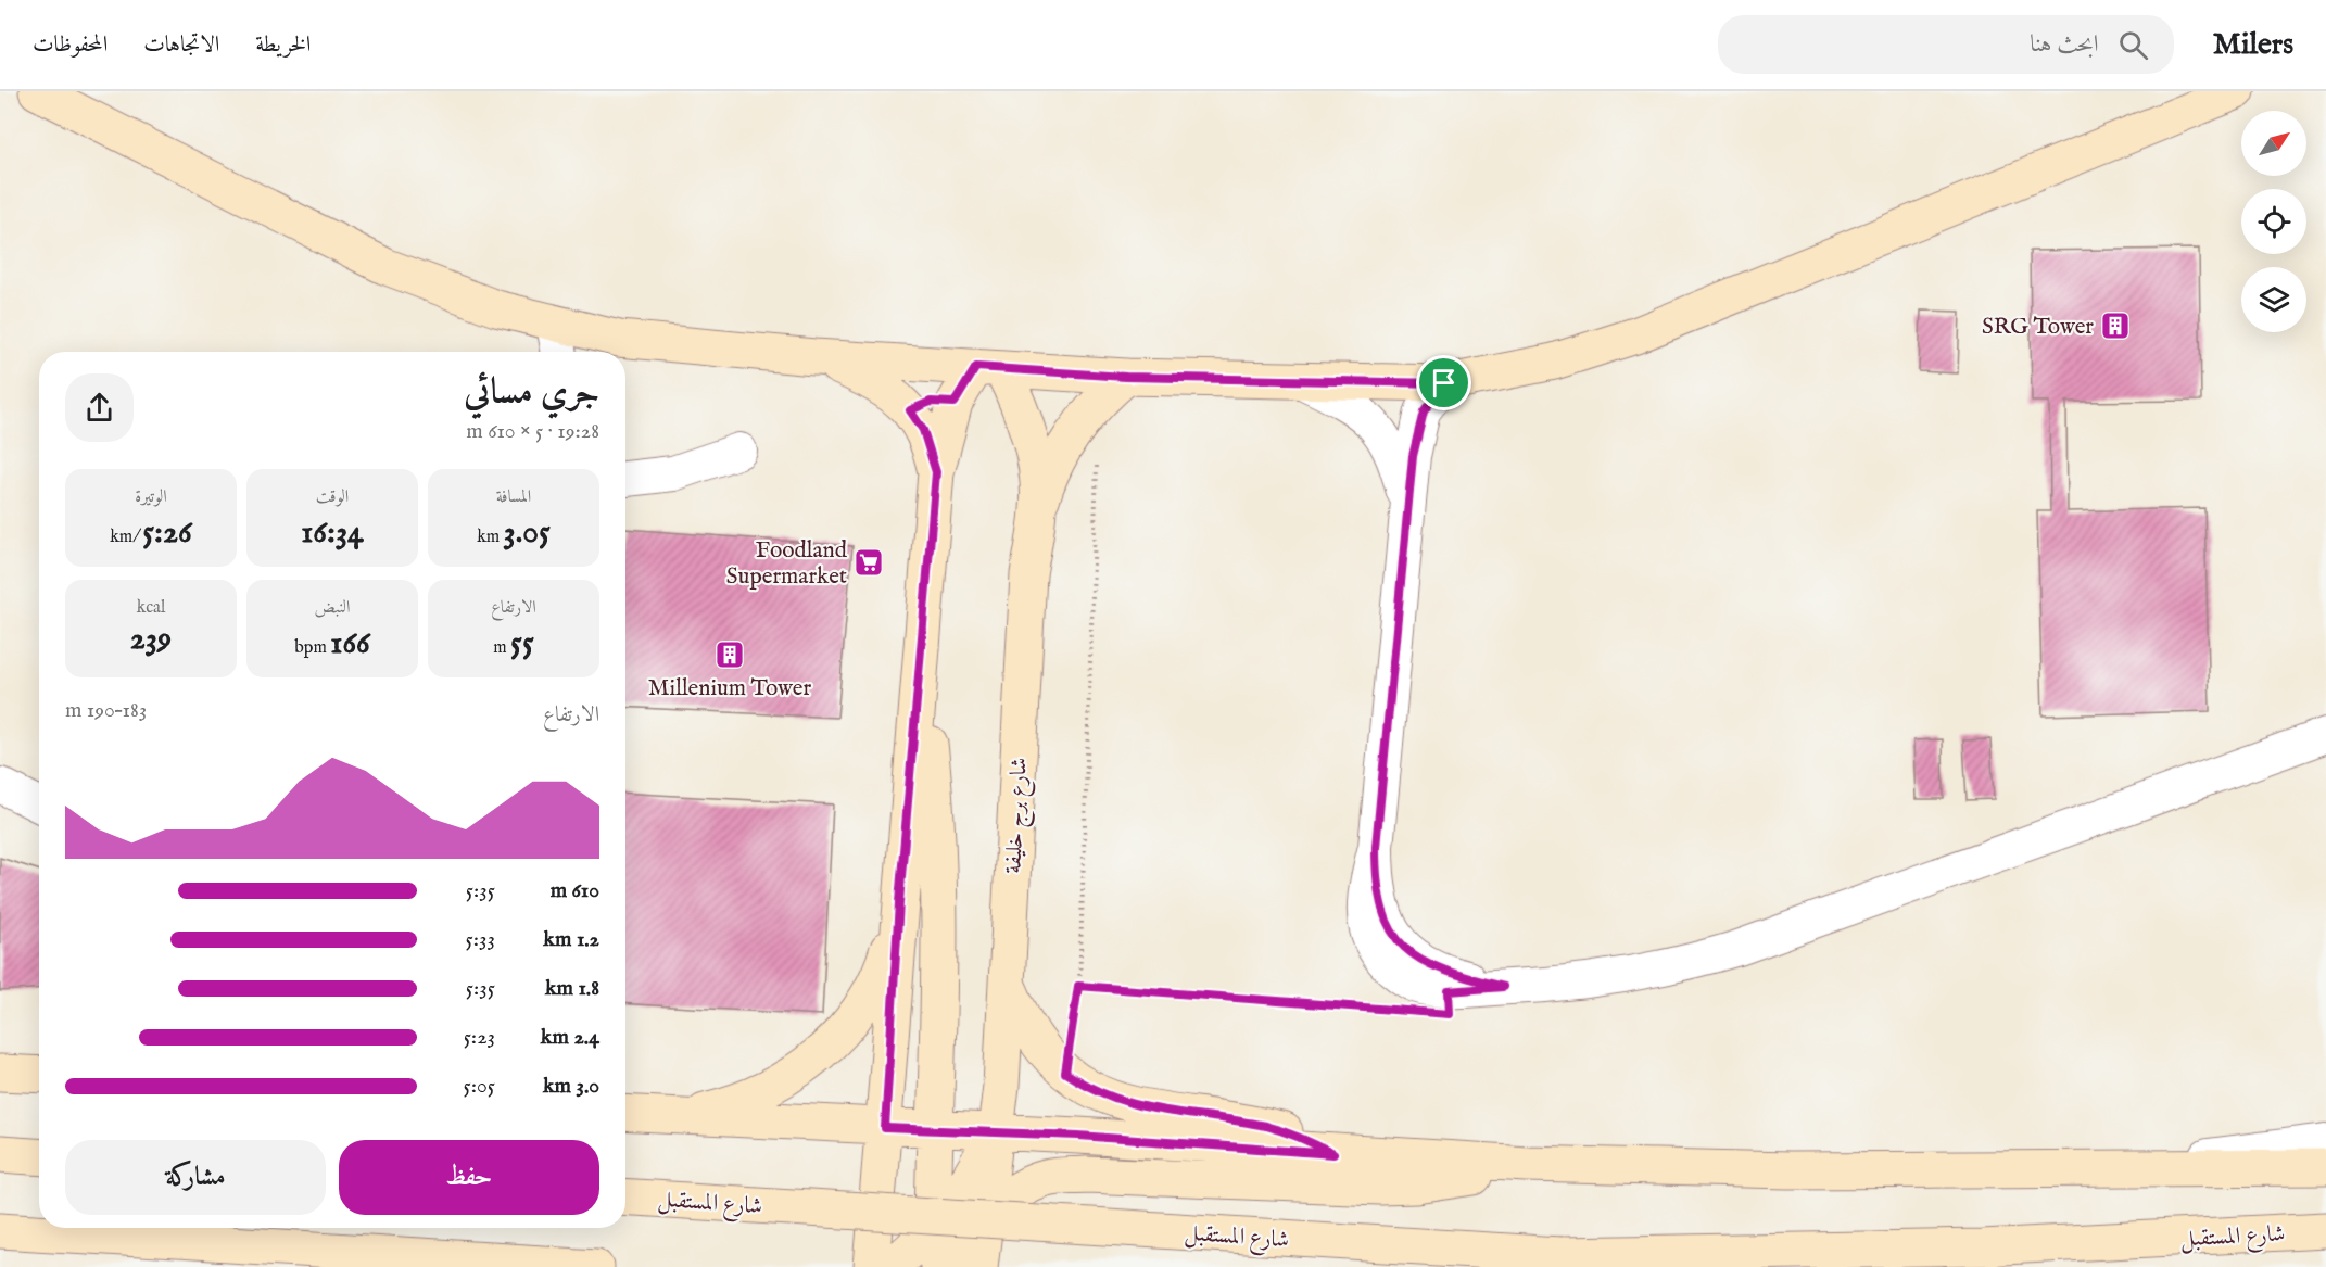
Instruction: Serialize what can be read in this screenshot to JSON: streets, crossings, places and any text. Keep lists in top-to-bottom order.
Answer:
{
  "streets": {
    "street": ["شارع برج خليفة", "شارع المستقبل"]
  },
  "places": {
    "building": ["SRG Tower", "Millenium Tower"],
    "supermarket": ["Foodland Supermarket"]
  },
  "north": "top right",
  "page": {
    "header": "Milers",
    "search": "ابحث هنا",
    "nav": ["الخريطة", "الاتجاهات", "المحفوظات"],
    "heading": ["جري مسائي", "19:28 · 5 × 610 m"],
    "stats": [
      ["المسافة", "3.05 km"],
      ["الوقت", "16:34"],
      ["الوتيرة", "5:26 /km"],
      ["الارتفاع", "55 m"],
      ["النبض", "166 bpm"],
      ["kcal", "239"]
    ],
    "chart": ["الارتفاع", "183–190 m"],
    "list": [
      {
        "name": "610 m",
        "note": "5:35"
      },
      {
        "name": "1.2 km",
        "note": "5:33"
      },
      {
        "name": "1.8 km",
        "note": "5:35"
      },
      {
        "name": "2.4 km",
        "note": "5:23"
      },
      {
        "name": "3.0 km",
        "note": "5:05"
      }
    ],
    "buttons": ["حفظ", "مشاركة"]
  }
}
